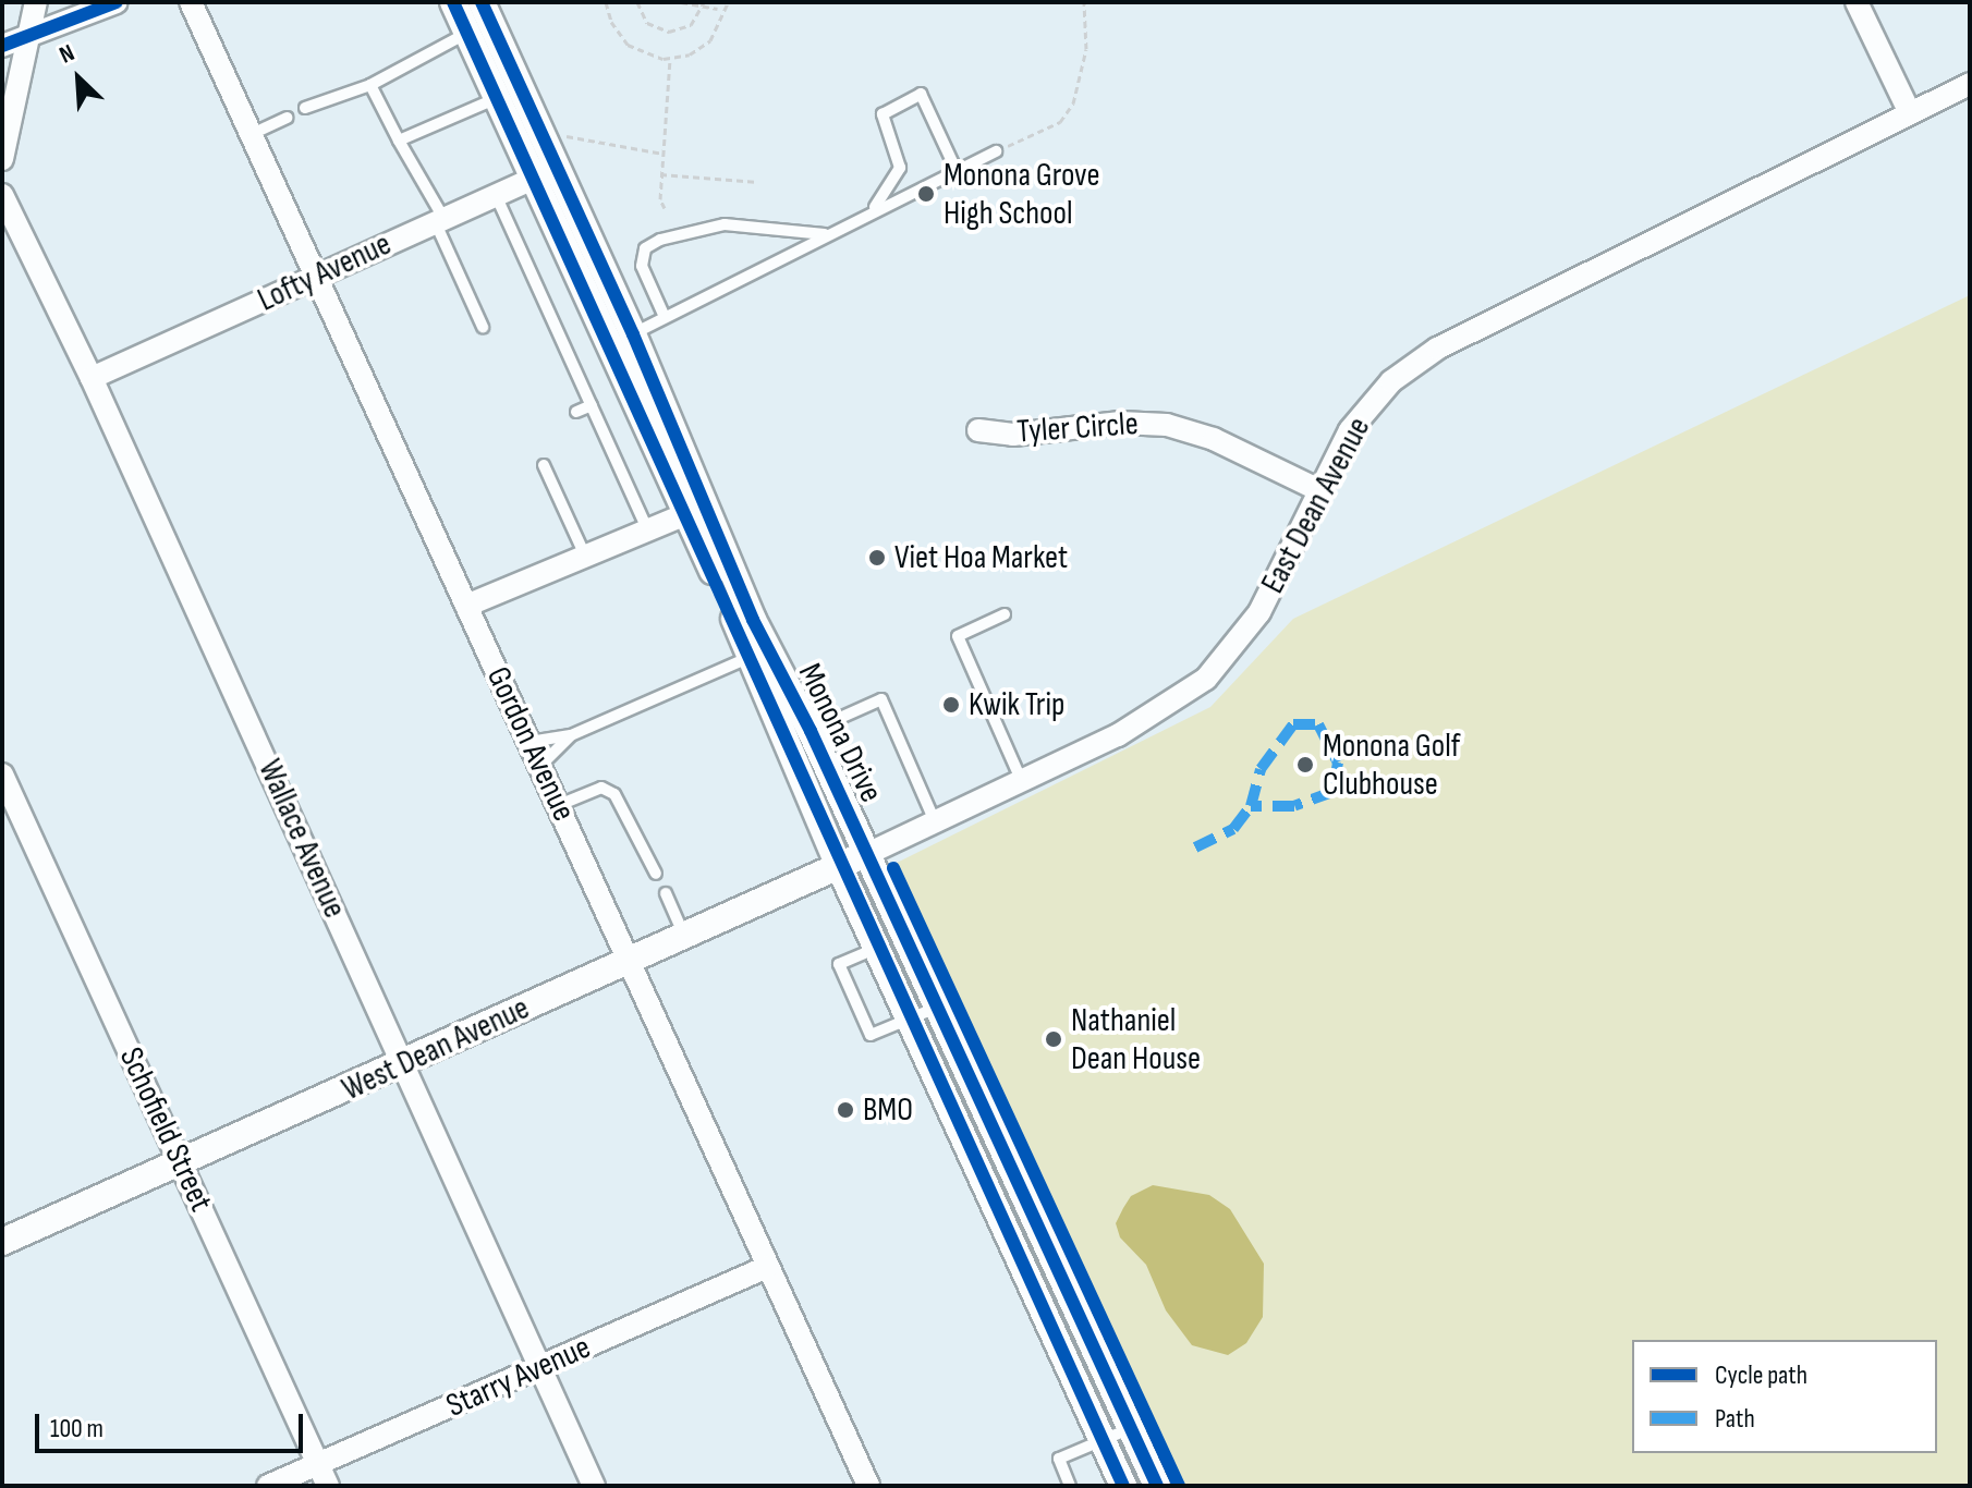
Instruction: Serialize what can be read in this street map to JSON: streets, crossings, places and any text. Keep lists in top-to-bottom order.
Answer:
{
  "streets": {
    "street": [
      "Lofty Avenue",
      "Tyler Circle",
      "East Dean Avenue",
      "Monona Drive",
      "Gordon Avenue",
      "Wallace Avenue",
      "West Dean Avenue",
      "Schofield Street",
      "Starry Avenue"
    ]
  },
  "crossings": [
    ["Lofty Avenue", "Monona Drive"],
    ["Lofty Avenue", "Gordon Avenue"],
    ["Lofty Avenue", "Wallace Avenue"],
    ["Tyler Circle", "East Dean Avenue"],
    ["East Dean Avenue", "Monona Drive"],
    ["East Dean Avenue", "West Dean Avenue"],
    ["Monona Drive", "West Dean Avenue"],
    ["Gordon Avenue", "West Dean Avenue"],
    ["Gordon Avenue", "Starry Avenue"],
    ["Wallace Avenue", "West Dean Avenue"],
    ["Wallace Avenue", "Starry Avenue"],
    ["West Dean Avenue", "Schofield Street"],
    ["Schofield Street", "Starry Avenue"]
  ],
  "places": [
    "Monona Grove High School",
    "Viet Hoa Market",
    "Kwik Trip",
    "Monona Golf Clubhouse",
    "Nathaniel Dean House",
    "BMO"
  ],
  "legend": ["Cycle path", "Path"],
  "scale_bar": "100 m",
  "north": "top left"
}
